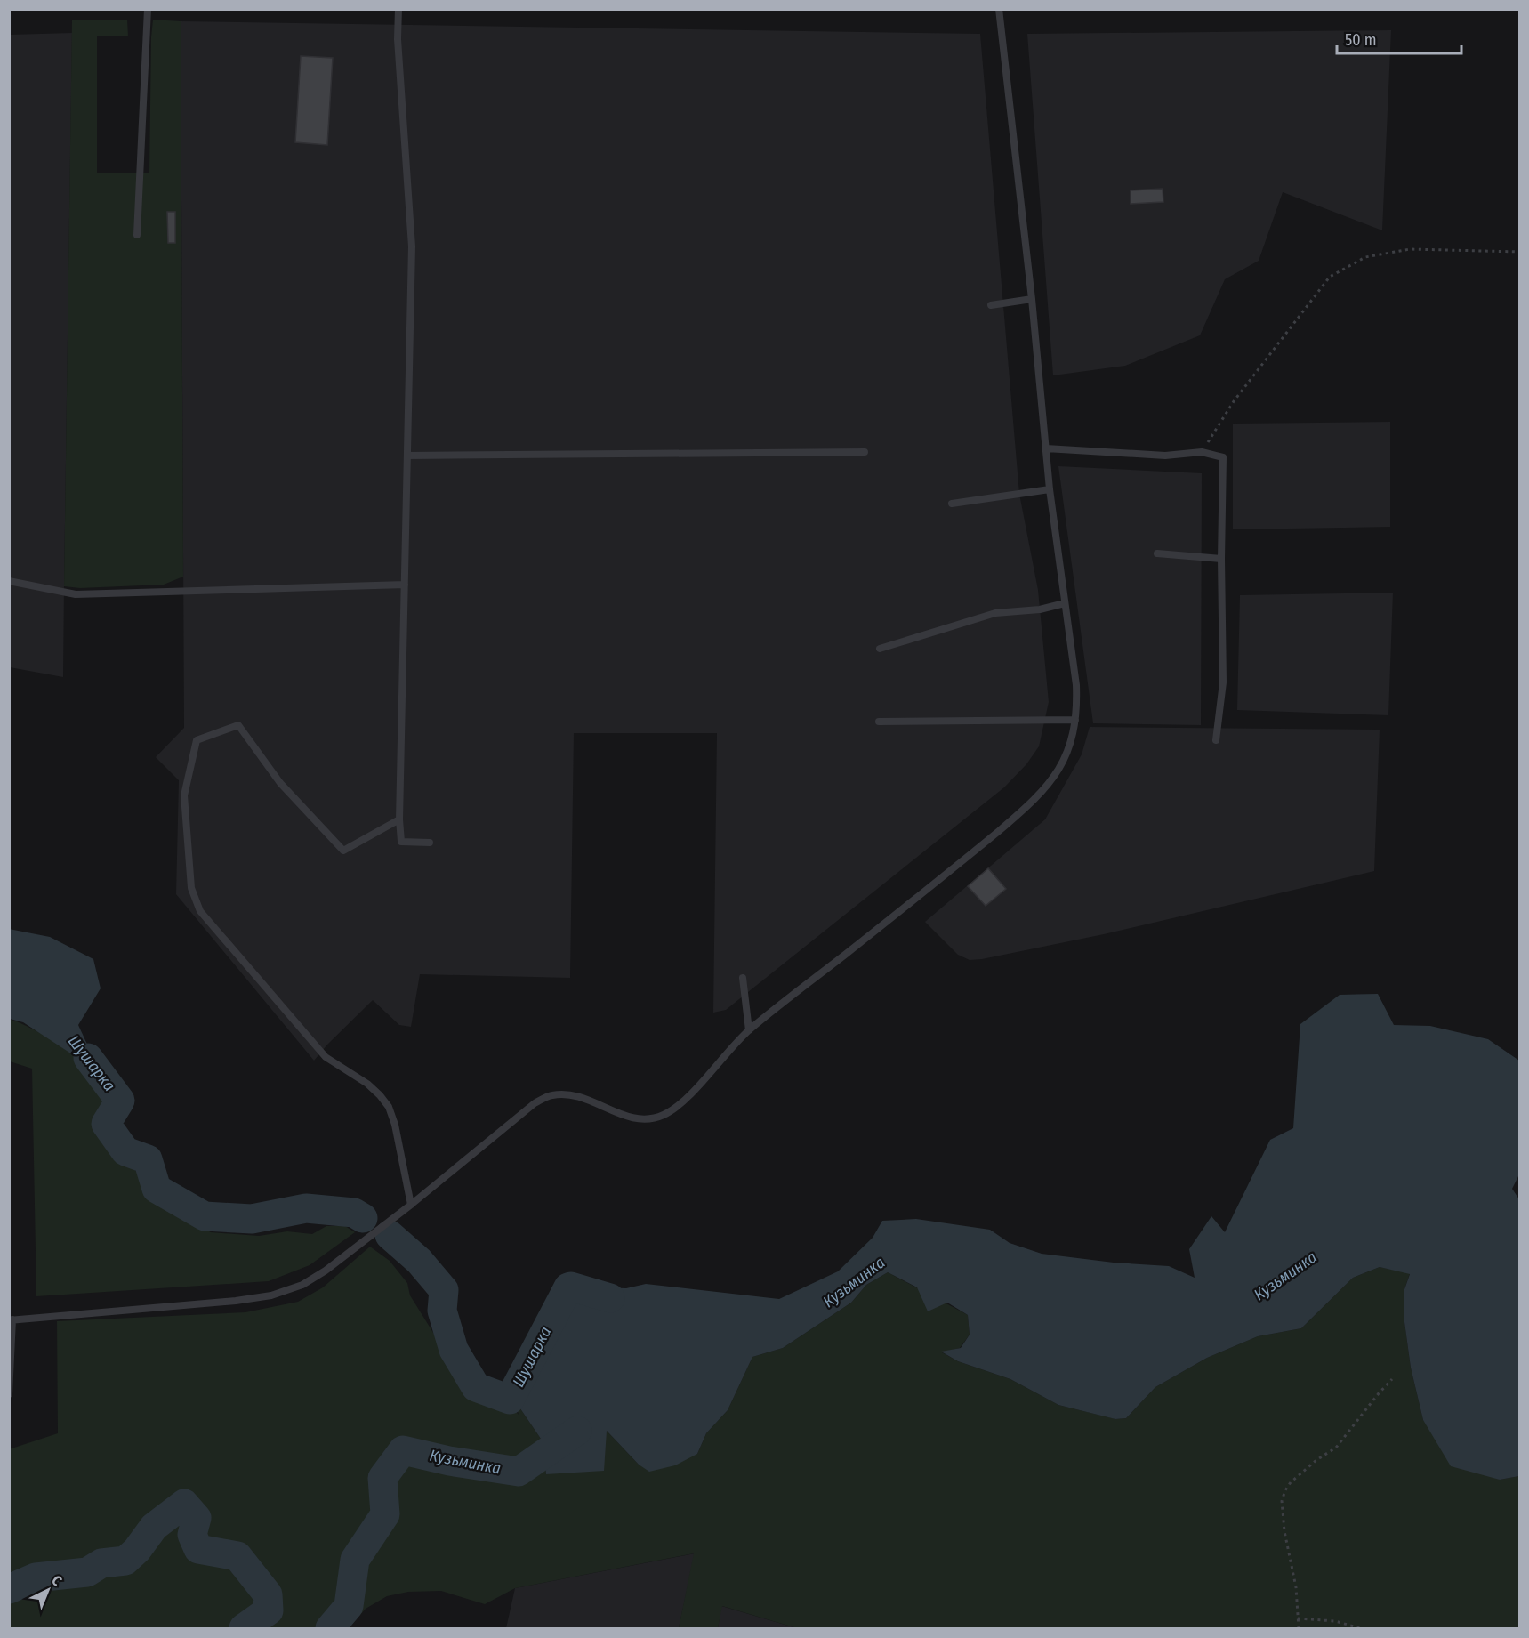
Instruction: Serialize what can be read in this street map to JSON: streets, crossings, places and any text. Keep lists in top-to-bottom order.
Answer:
{
  "water": ["Шушарка", "Кузьминка"],
  "scale_bar": "50 m",
  "north": "top right"
}
